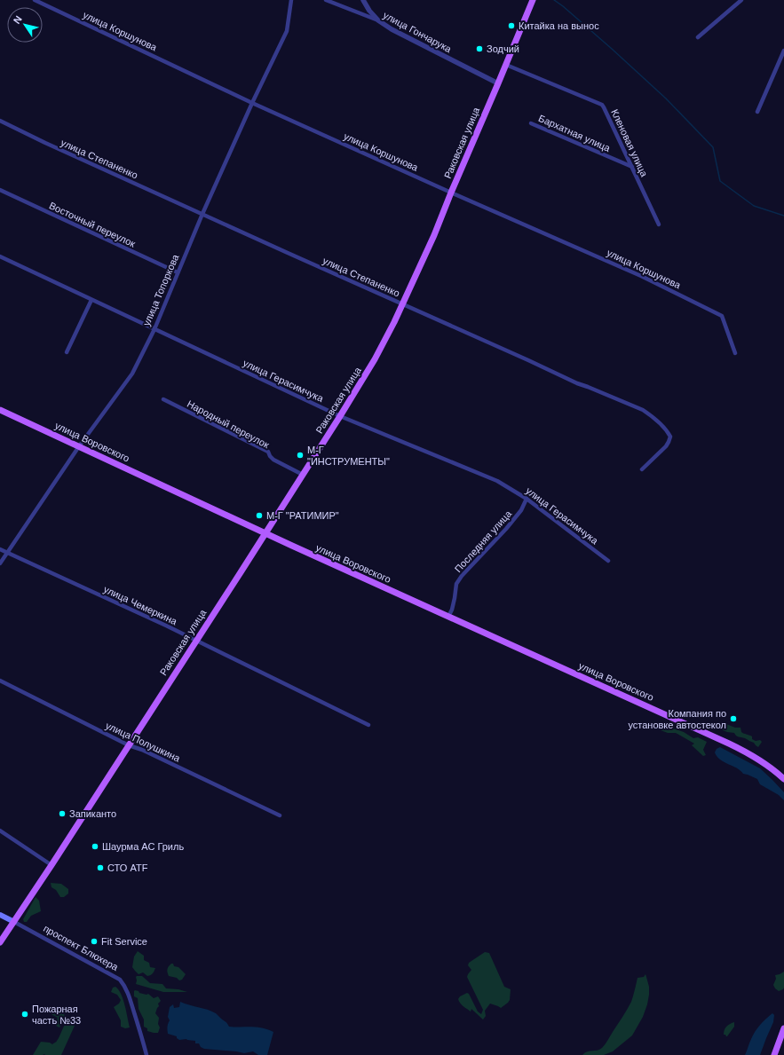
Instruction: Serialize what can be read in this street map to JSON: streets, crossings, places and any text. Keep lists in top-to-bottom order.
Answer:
{
  "streets": {
    "main road": ["Раковская улица", "улица Воровского", "проспект Блюхера"],
    "street": [
      "улица Коршунова",
      "улица Гончарука",
      "Бархатная улица",
      "Кленовая улица",
      "улица Степаненко",
      "Восточный переулок",
      "улица Топоркова",
      "улица Герасимчука",
      "Народный переулок",
      "Последняя улица",
      "улица Чемеркина",
      "улица Полушкина"
    ]
  },
  "crossings": [
    ["улица Коршунова", "Раковская улица"],
    ["улица Коршунова", "улица Топоркова"],
    ["улица Гончарука", "Раковская улица"],
    ["Бархатная улица", "Кленовая улица"],
    ["Раковская улица", "Кленовая улица"],
    ["Раковская улица", "улица Степаненко"],
    ["Раковская улица", "улица Герасимчука"],
    ["Раковская улица", "Народный переулок"],
    ["Раковская улица", "улица Воровского"],
    ["Раковская улица", "улица Чемеркина"],
    ["Раковская улица", "улица Полушкина"],
    ["Раковская улица", "проспект Блюхера"],
    ["улица Степаненко", "улица Топоркова"],
    ["Восточный переулок", "улица Топоркова"],
    ["улица Топоркова", "улица Герасимчука"],
    ["улица Топоркова", "улица Воровского"],
    ["улица Топоркова", "улица Чемеркина"],
    ["улица Герасимчука", "Последняя улица"],
    ["улица Воровского", "Последняя улица"]
  ],
  "places": [
    "Китайка на вынос",
    "Зодчий",
    "М-Г \"ИНСТРУМЕНТЫ\"",
    "М-Г \"РАТИМИР\"",
    "Компания по установке автостекол",
    "Запиканто",
    "Шаурма АС Гриль",
    "СТО ATF",
    "Fit Service",
    "Пожарная часть №33"
  ],
  "north": "top left"
}
